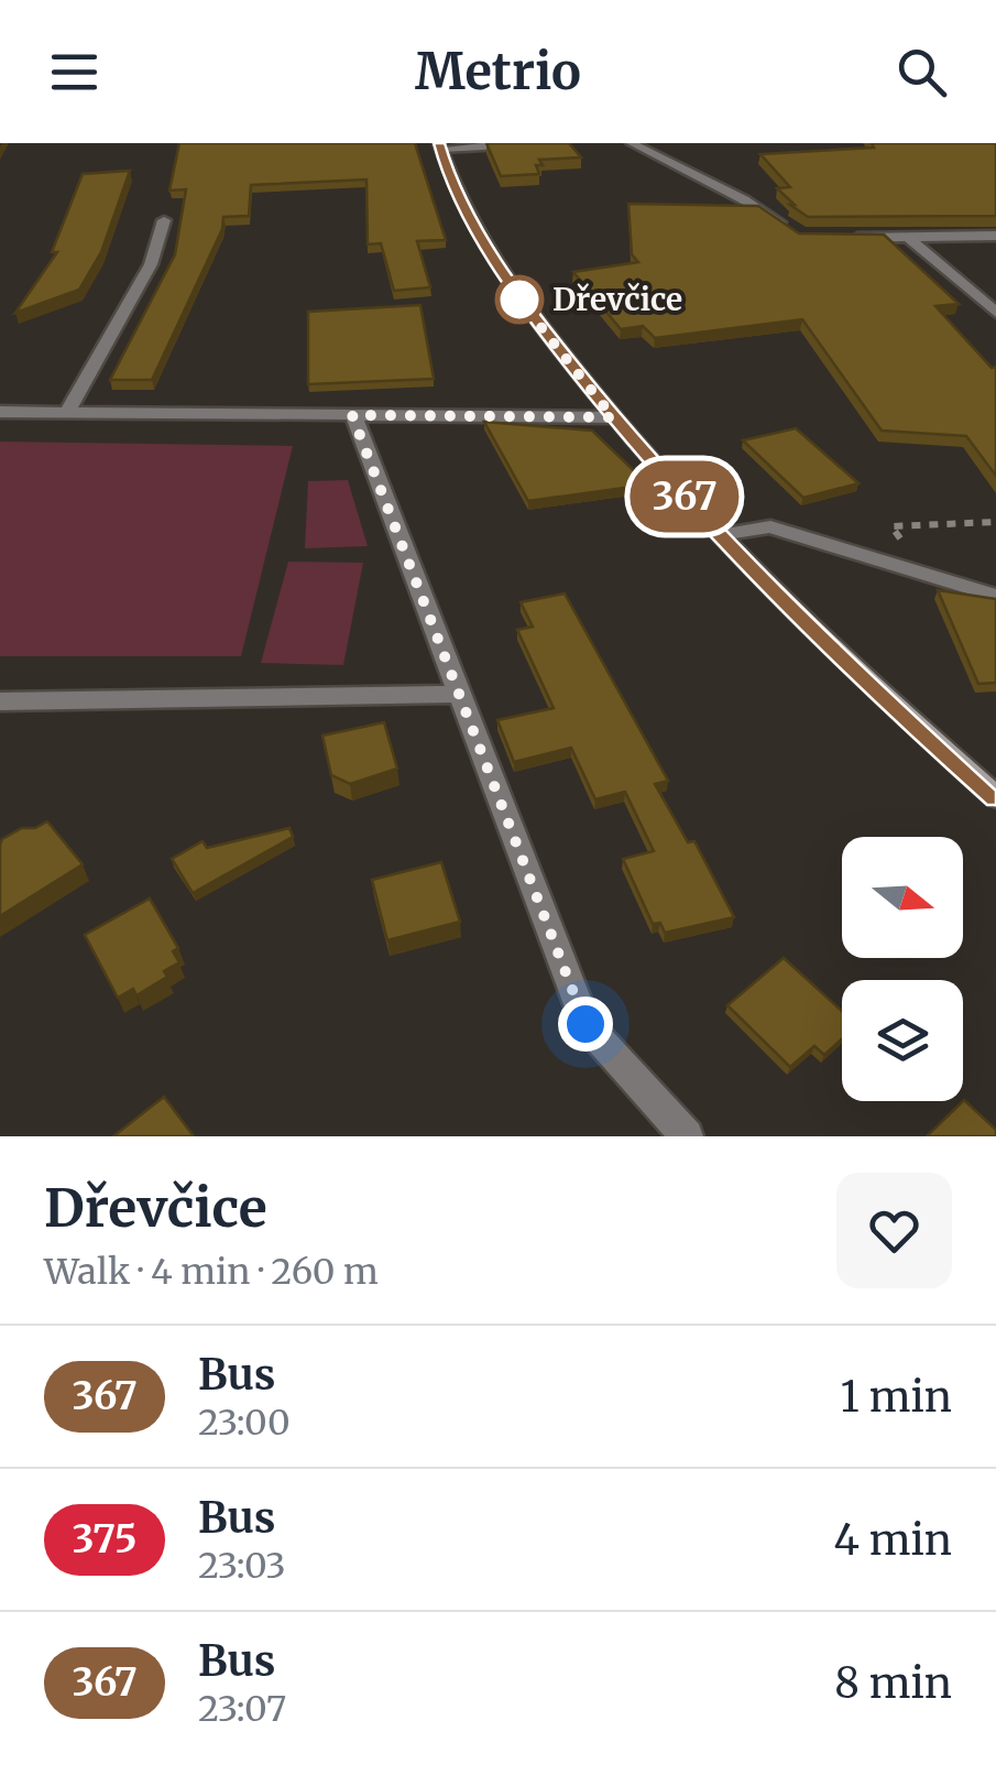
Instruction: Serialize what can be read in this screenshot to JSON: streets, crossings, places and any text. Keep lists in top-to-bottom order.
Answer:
{
  "places": ["Dřevčice"],
  "lines": ["bus line 367"],
  "north": "right",
  "page": {
    "header": "Metrio",
    "on_map": "367",
    "heading": ["Dřevčice", "Walk · 4 min · 260 m"],
    "list": [
      {
        "mark": "367",
        "name": "Bus",
        "note": "23:00",
        "value": "1 min"
      },
      {
        "mark": "375",
        "name": "Bus",
        "note": "23:03",
        "value": "4 min"
      },
      {
        "mark": "367",
        "name": "Bus",
        "note": "23:07",
        "value": "8 min"
      }
    ]
  }
}
